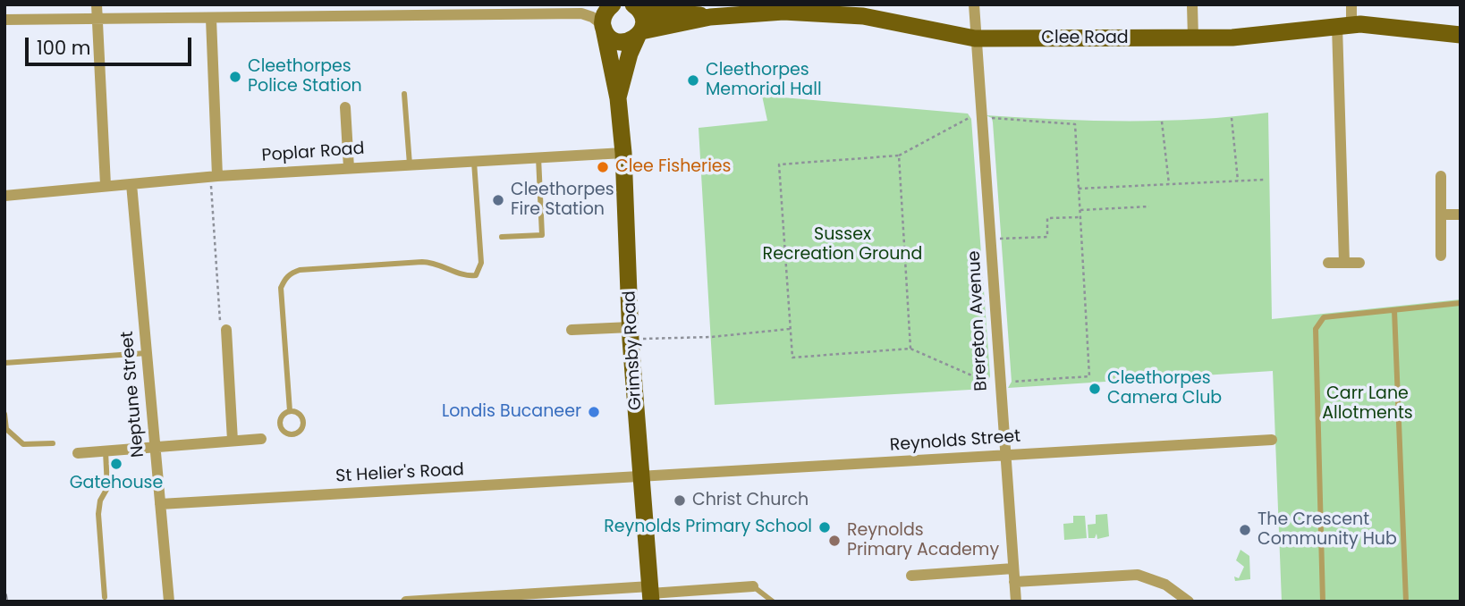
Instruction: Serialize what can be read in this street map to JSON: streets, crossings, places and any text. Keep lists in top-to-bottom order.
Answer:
{
  "streets": {
    "main road": ["Clee Road", "Grimsby Road"],
    "street": [
      "Poplar Road",
      "Brereton Avenue",
      "Neptune Street",
      "Reynolds Street",
      "St Helier's Road"
    ]
  },
  "crossings": [
    ["Clee Road", "Brereton Avenue"],
    ["Clee Road", "Grimsby Road"],
    ["Poplar Road", "Grimsby Road"],
    ["Poplar Road", "Neptune Street"],
    ["Brereton Avenue", "Reynolds Street"],
    ["Grimsby Road", "Reynolds Street"],
    ["Grimsby Road", "St Helier's Road"],
    ["Neptune Street", "St Helier's Road"],
    ["Reynolds Street", "St Helier's Road"]
  ],
  "parks": ["Sussex Recreation Ground", "Carr Lane Allotments"],
  "places": [
    "Cleethorpes Police Station",
    "Cleethorpes Memorial Hall",
    "Clee Fisheries",
    "Cleethorpes Fire Station",
    "Cleethorpes Camera Club",
    "Londis Bucaneer",
    "Gatehouse",
    "Christ Church",
    "Reynolds Primary School",
    "The Crescent Community Hub",
    "Reynolds Primary Academy"
  ],
  "scale_bar": "100 m"
}
